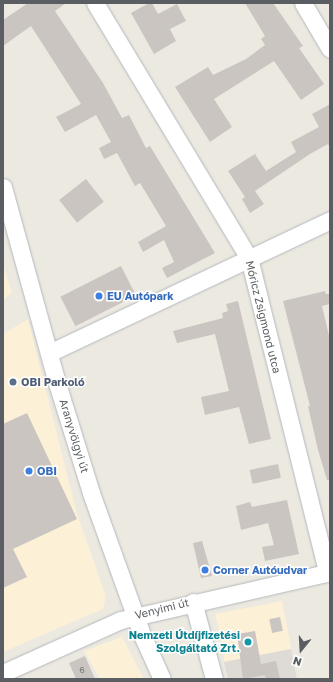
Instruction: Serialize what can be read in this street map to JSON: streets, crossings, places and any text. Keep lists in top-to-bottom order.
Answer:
{
  "streets": {
    "street": ["Móricz Zsigmond utca", "Aranyvölgyi út", "Venyimi út"]
  },
  "crossings": [
    ["Móricz Zsigmond utca", "Venyimi út"],
    ["Aranyvölgyi út", "Venyimi út"]
  ],
  "places": [
    "EU Autópark",
    "OBI Parkoló",
    "OBI",
    "Corner Autóudvar",
    "Nemzeti Útdíjfizetési Szolgáltató Zrt."
  ],
  "house_numbers": ["6"],
  "north": "bottom"
}
